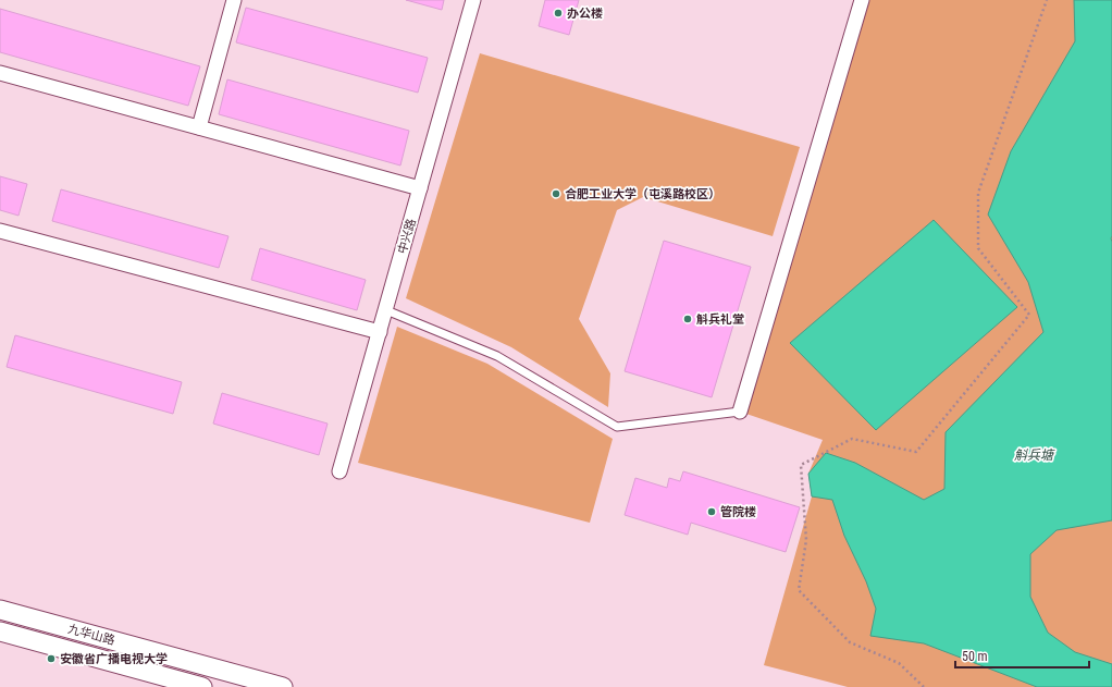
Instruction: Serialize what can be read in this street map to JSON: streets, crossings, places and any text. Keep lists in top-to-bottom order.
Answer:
{
  "streets": {
    "street": ["中兴路", "九华山路"]
  },
  "water": ["斛兵塘"],
  "places": [
    "办公楼",
    "合肥工业大学（屯溪路校区）",
    "斛兵礼堂",
    "管院楼",
    "安徽省广播电视大学"
  ],
  "scale_bar": "50 m"
}
